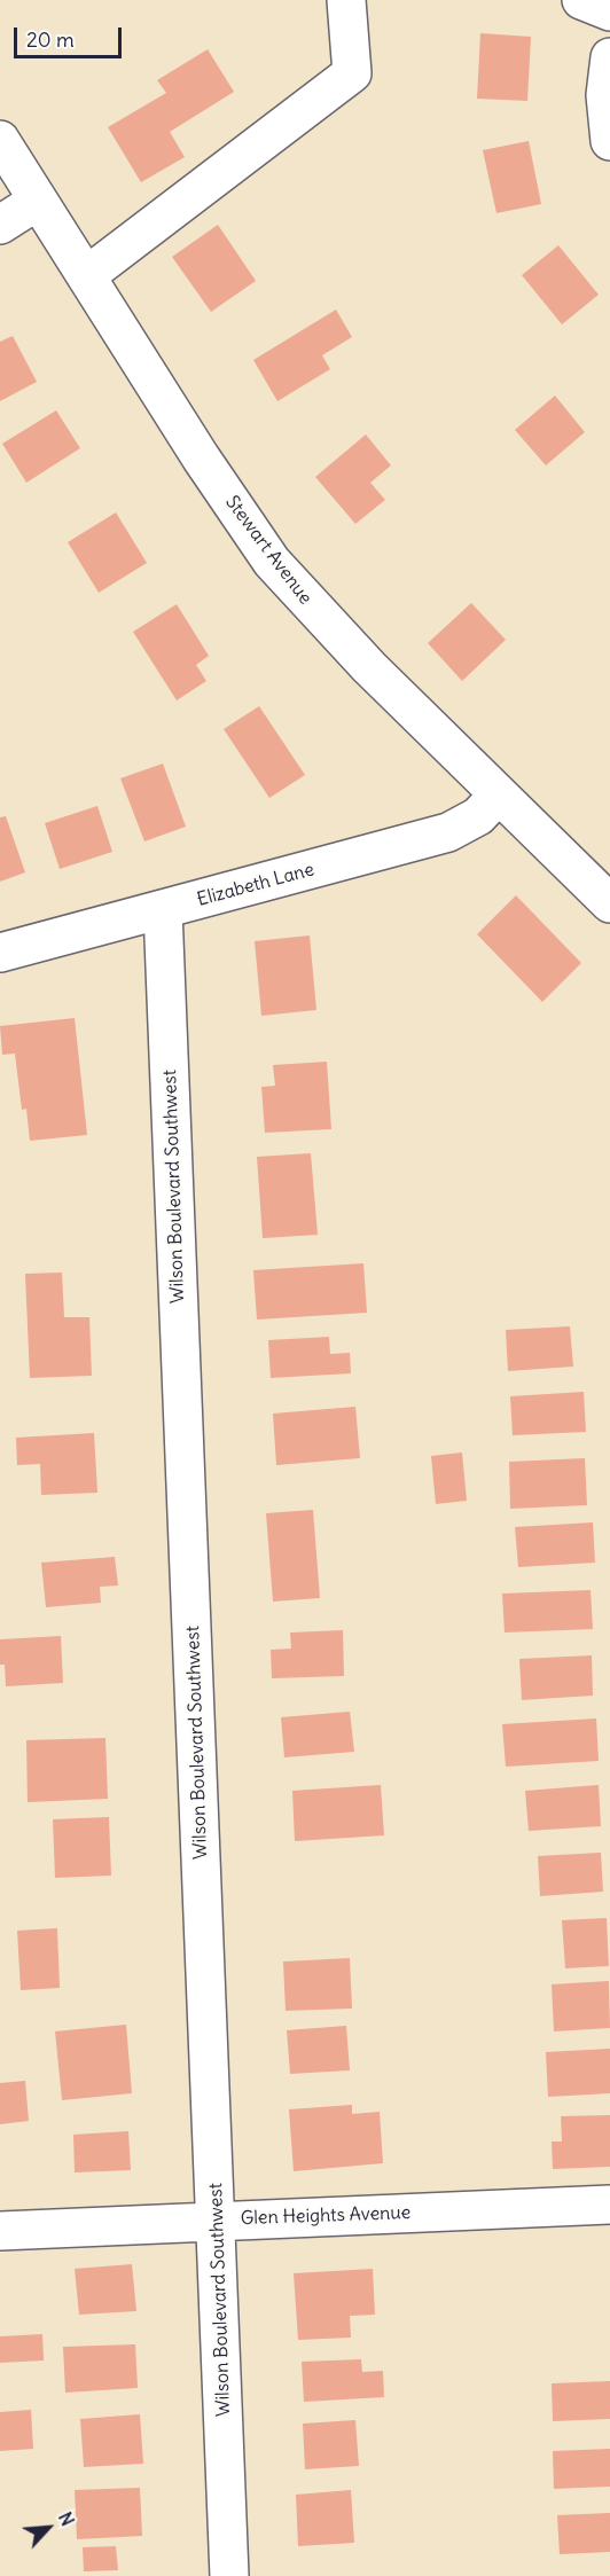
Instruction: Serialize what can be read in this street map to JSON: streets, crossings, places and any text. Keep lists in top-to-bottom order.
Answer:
{
  "streets": {
    "street": [
      "Stewart Avenue",
      "Elizabeth Lane",
      "Wilson Boulevard Southwest",
      "Glen Heights Avenue"
    ]
  },
  "crossings": [
    ["Stewart Avenue", "Elizabeth Lane"],
    ["Elizabeth Lane", "Wilson Boulevard Southwest"],
    ["Wilson Boulevard Southwest", "Glen Heights Avenue"]
  ],
  "scale_bar": "20 m",
  "north": "top right"
}
